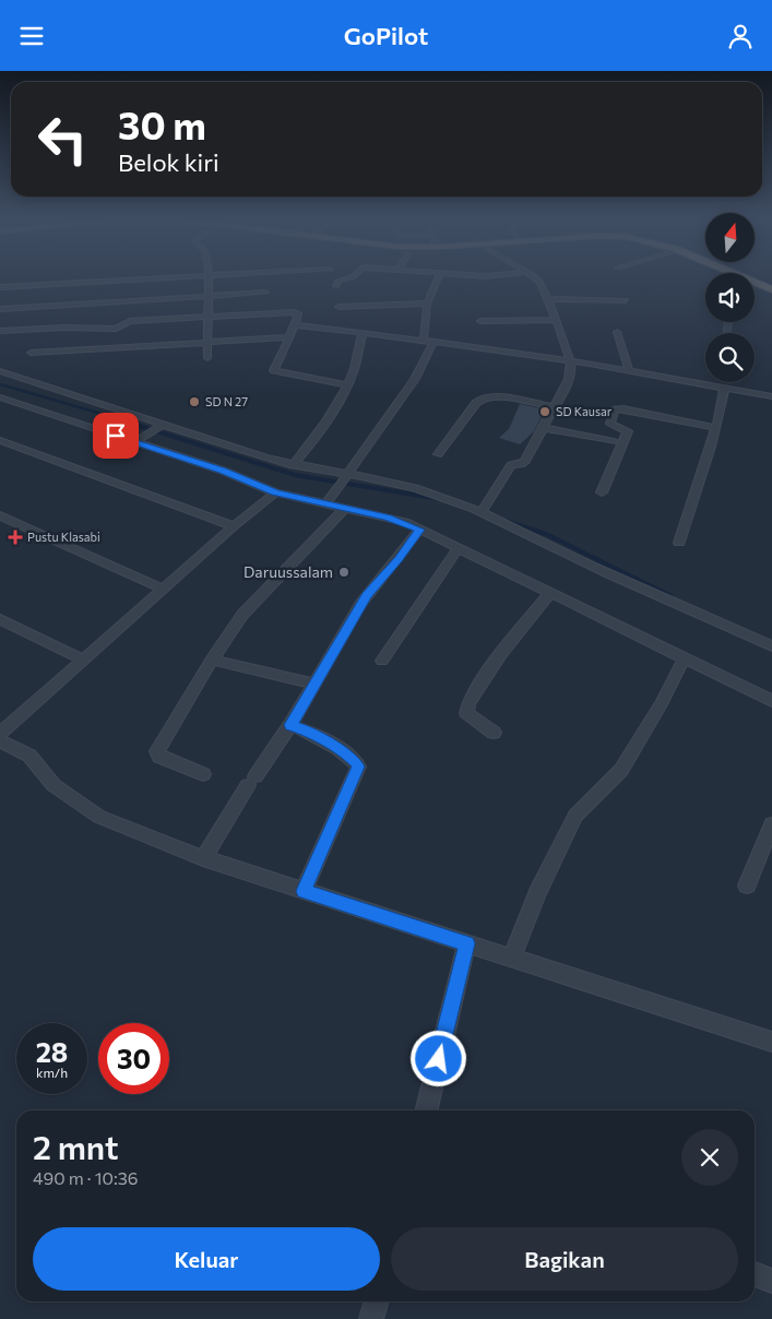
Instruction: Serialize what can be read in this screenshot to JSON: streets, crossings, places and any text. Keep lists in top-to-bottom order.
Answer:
{
  "places": {
    "other": ["SD N 27", "SD Kausar", "Daruussalam"],
    "health": ["Pustu Klasabi"]
  },
  "north": "top",
  "page": {
    "header": "GoPilot",
    "turn": ["30 m", "Belok kiri"],
    "speed": "28 km/h",
    "limit": "30",
    "heading": ["2 mnt", "490 m · 10:36"],
    "buttons": ["Keluar", "Bagikan"]
  }
}
